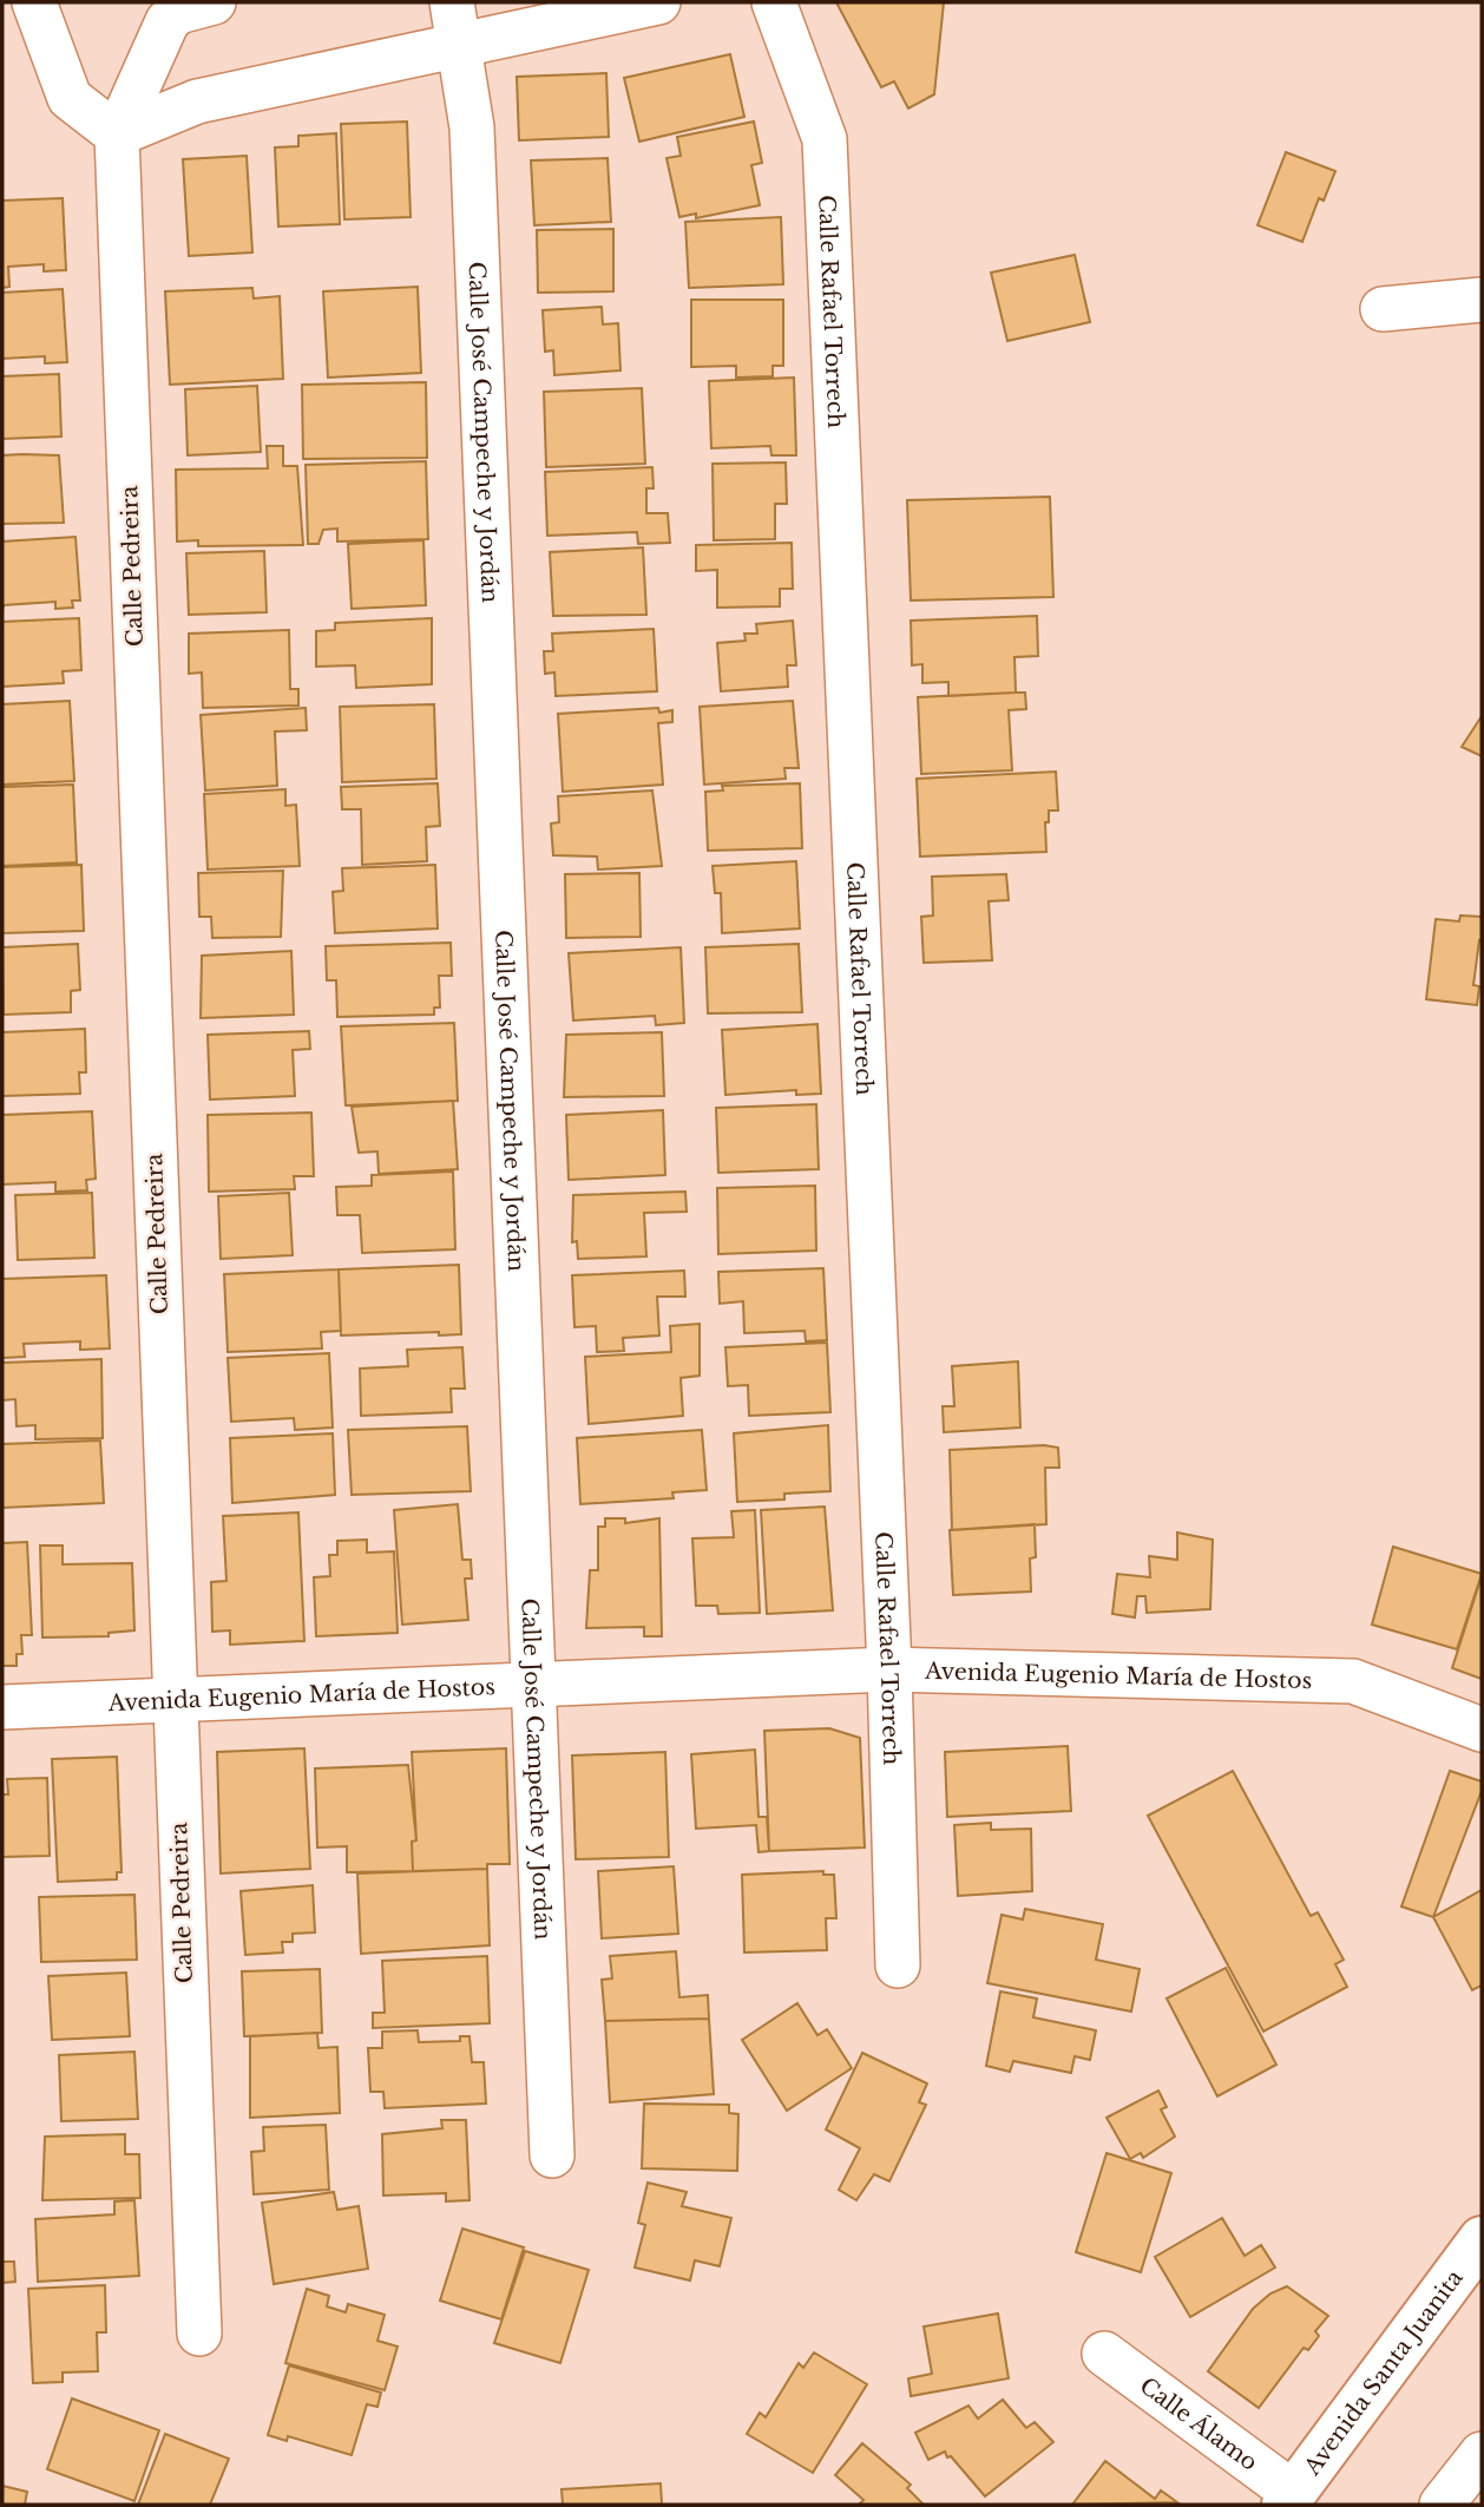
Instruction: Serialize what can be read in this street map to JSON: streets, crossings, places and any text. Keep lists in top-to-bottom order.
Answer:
{
  "streets": {
    "street": [
      "Calle Rafael Torrech",
      "Calle José Campeche y Jordán",
      "Calle Pedreira",
      "Avenida Eugenio María de Hostos",
      "Avenida Santa Juanita",
      "Calle Álamo"
    ]
  },
  "crossings": [
    ["Calle Rafael Torrech", "Avenida Eugenio María de Hostos"],
    ["Calle José Campeche y Jordán", "Avenida Eugenio María de Hostos"],
    ["Calle Pedreira", "Avenida Eugenio María de Hostos"],
    ["Avenida Santa Juanita", "Calle Álamo"]
  ]
}
